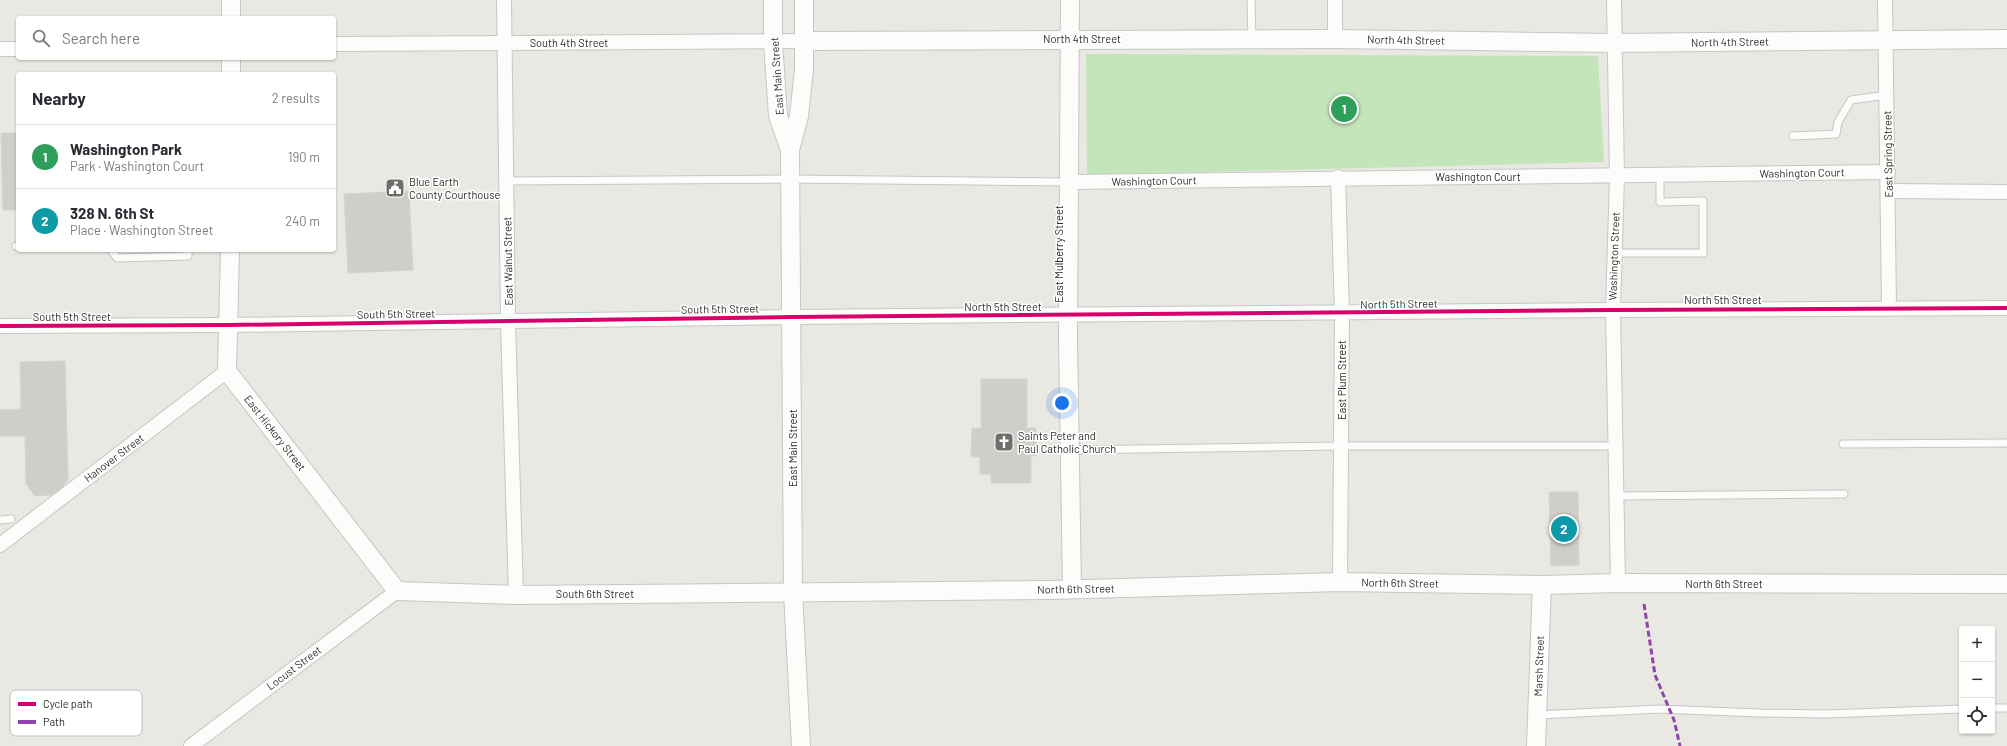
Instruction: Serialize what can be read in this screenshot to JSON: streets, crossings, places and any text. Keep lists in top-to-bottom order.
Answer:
{
  "streets": {
    "street": [
      "North 4th Street",
      "South 4th Street",
      "East Main Street",
      "East Spring Street",
      "Washington Court",
      "East Mulberry Street",
      "Washington Street",
      "East Walnut Street",
      "North 5th Street",
      "South 5th Street",
      "East Plum Street",
      "East Hickory Street",
      "Hanover Street",
      "North 6th Street",
      "South 6th Street",
      "Marsh Street",
      "Locust Street"
    ]
  },
  "crossings": [
    ["North 4th Street", "South 4th Street"],
    ["North 4th Street", "East Main Street"],
    ["North 4th Street", "East Spring Street"],
    ["North 4th Street", "East Mulberry Street"],
    ["North 4th Street", "Washington Street"],
    ["South 4th Street", "East Main Street"],
    ["South 4th Street", "East Walnut Street"],
    ["East Main Street", "North 5th Street"],
    ["East Main Street", "South 5th Street"],
    ["East Main Street", "North 6th Street"],
    ["East Main Street", "South 6th Street"],
    ["East Spring Street", "Washington Court"],
    ["East Spring Street", "North 5th Street"],
    ["Washington Court", "East Mulberry Street"],
    ["Washington Court", "Washington Street"],
    ["Washington Court", "East Plum Street"],
    ["East Mulberry Street", "North 5th Street"],
    ["East Mulberry Street", "North 6th Street"],
    ["Washington Street", "North 5th Street"],
    ["Washington Street", "North 6th Street"],
    ["East Walnut Street", "South 5th Street"],
    ["East Walnut Street", "South 6th Street"],
    ["North 5th Street", "South 5th Street"],
    ["North 5th Street", "East Plum Street"],
    ["East Plum Street", "North 6th Street"],
    ["East Hickory Street", "Hanover Street"],
    ["East Hickory Street", "South 6th Street"],
    ["East Hickory Street", "Locust Street"],
    ["North 6th Street", "South 6th Street"],
    ["North 6th Street", "Marsh Street"],
    ["South 6th Street", "Locust Street"]
  ],
  "places": {
    "public building": ["Blue Earth County Courthouse"],
    "church": ["Saints Peter and Paul Catholic Church"]
  },
  "legend": ["Cycle path", "Path"],
  "page": {
    "search": "Search here",
    "heading": ["Nearby", "2 results"],
    "pins": ["1", "2"],
    "list": [
      {
        "mark": "1",
        "name": "Washington Park",
        "note": "Park · Washington Court",
        "value": "190 m"
      },
      {
        "mark": "2",
        "name": "328 N. 6th St",
        "note": "Place · Washington Street",
        "value": "240 m"
      }
    ],
    "map_buttons": ["+", "−"]
  }
}
